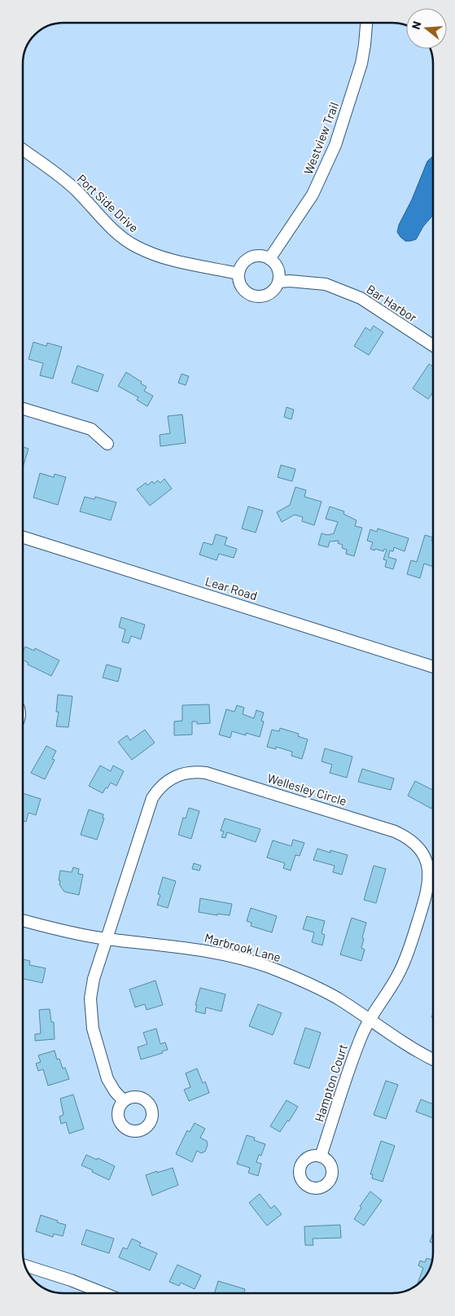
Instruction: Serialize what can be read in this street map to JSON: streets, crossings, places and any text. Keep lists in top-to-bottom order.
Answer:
{
  "streets": {
    "street": [
      "Westview Trail",
      "Port Side Drive",
      "Bar Harbor",
      "Lear Road",
      "Wellesley Circle",
      "Marbrook Lane",
      "Hampton Court"
    ]
  },
  "crossings": [
    ["Westview Trail", "Port Side Drive"],
    ["Westview Trail", "Bar Harbor"],
    ["Port Side Drive", "Bar Harbor"],
    ["Wellesley Circle", "Marbrook Lane"],
    ["Wellesley Circle", "Hampton Court"],
    ["Marbrook Lane", "Hampton Court"]
  ],
  "north": "left"
}
